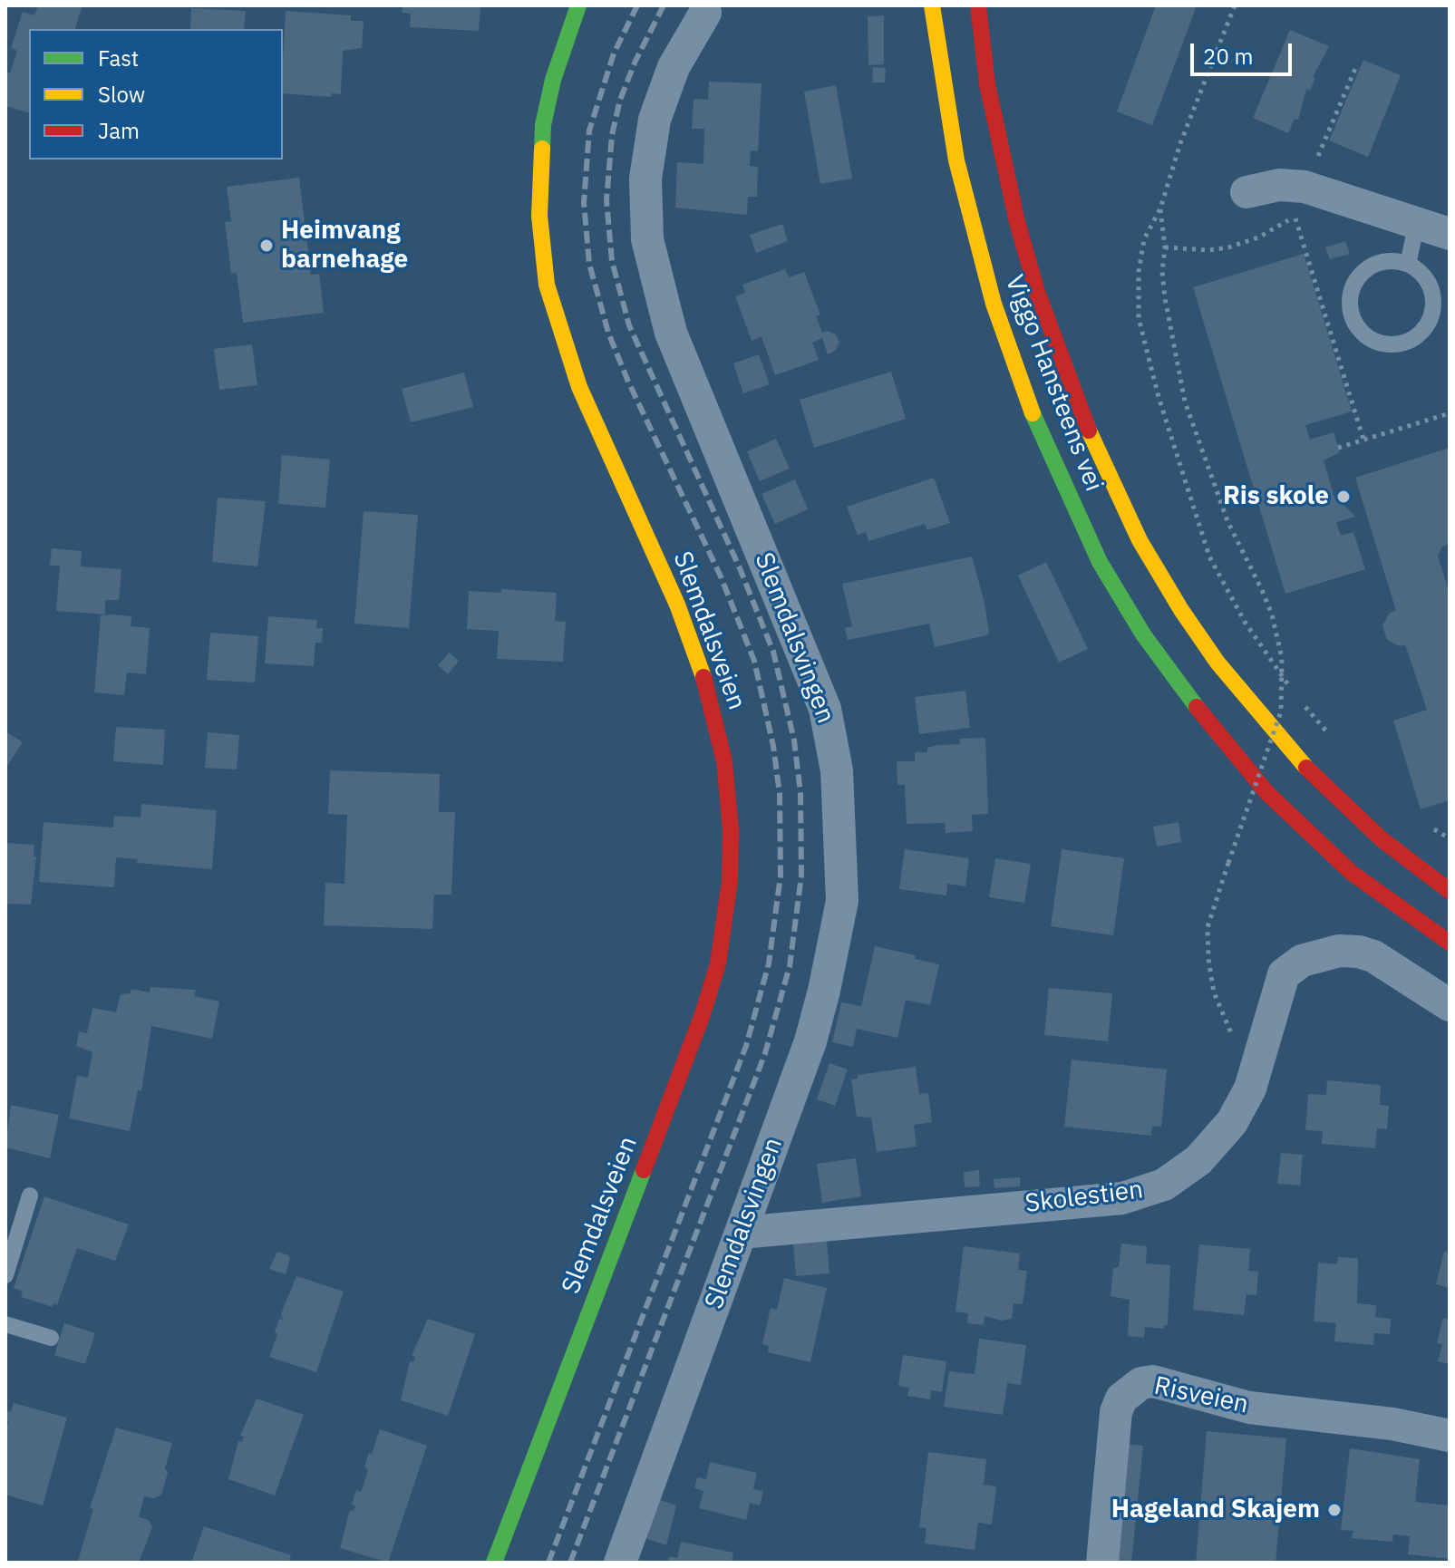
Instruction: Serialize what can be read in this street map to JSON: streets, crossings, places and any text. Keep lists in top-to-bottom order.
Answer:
{
  "streets": {
    "main road": ["Viggo Hansteens vei", "Slemdalsveien"],
    "street": ["Slemdalsvingen", "Skolestien", "Risveien"]
  },
  "crossings": [
    ["Slemdalsvingen", "Skolestien"]
  ],
  "places": ["Heimvang barnehage", "Ris skole", "Hageland Skajem"],
  "legend": ["Fast", "Slow", "Jam"],
  "scale_bar": "20 m"
}
